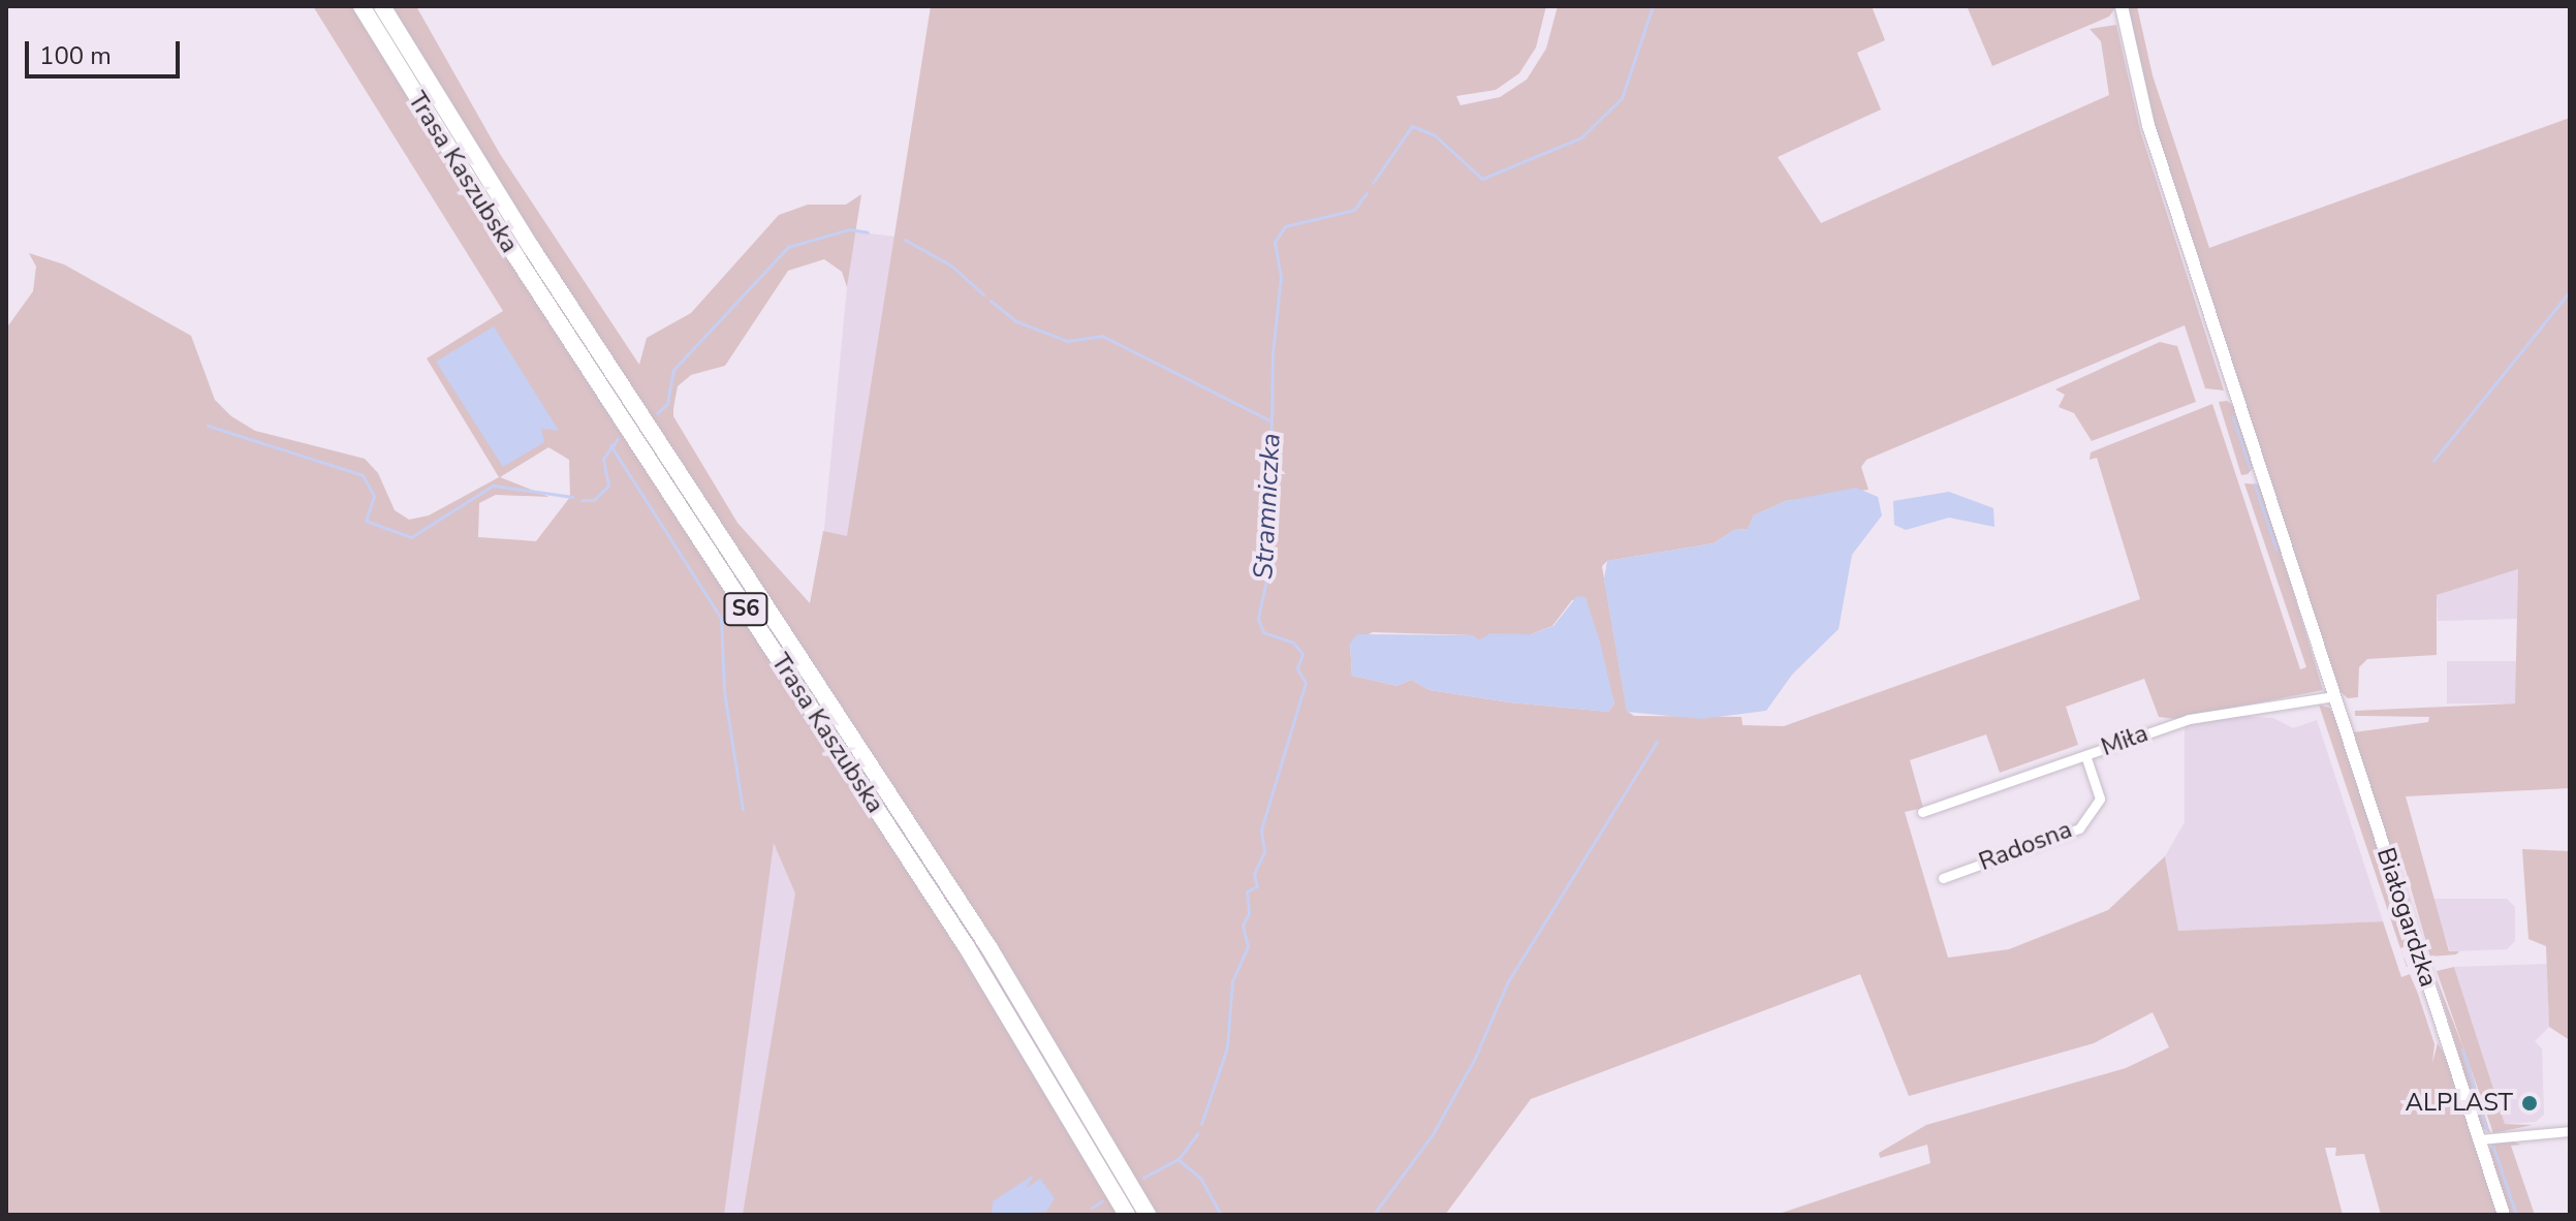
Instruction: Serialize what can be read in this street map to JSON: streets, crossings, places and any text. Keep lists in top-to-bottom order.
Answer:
{
  "streets": {
    "highway": ["Trasa Kaszubska", "S6"],
    "main road": ["Białogardzka"],
    "street": ["Miła", "Radosna"]
  },
  "crossings": [
    ["Miła", "Radosna"],
    ["Miła", "Białogardzka"]
  ],
  "water": ["Stramniczka"],
  "places": ["ALPLAST"],
  "scale_bar": "100 m"
}
